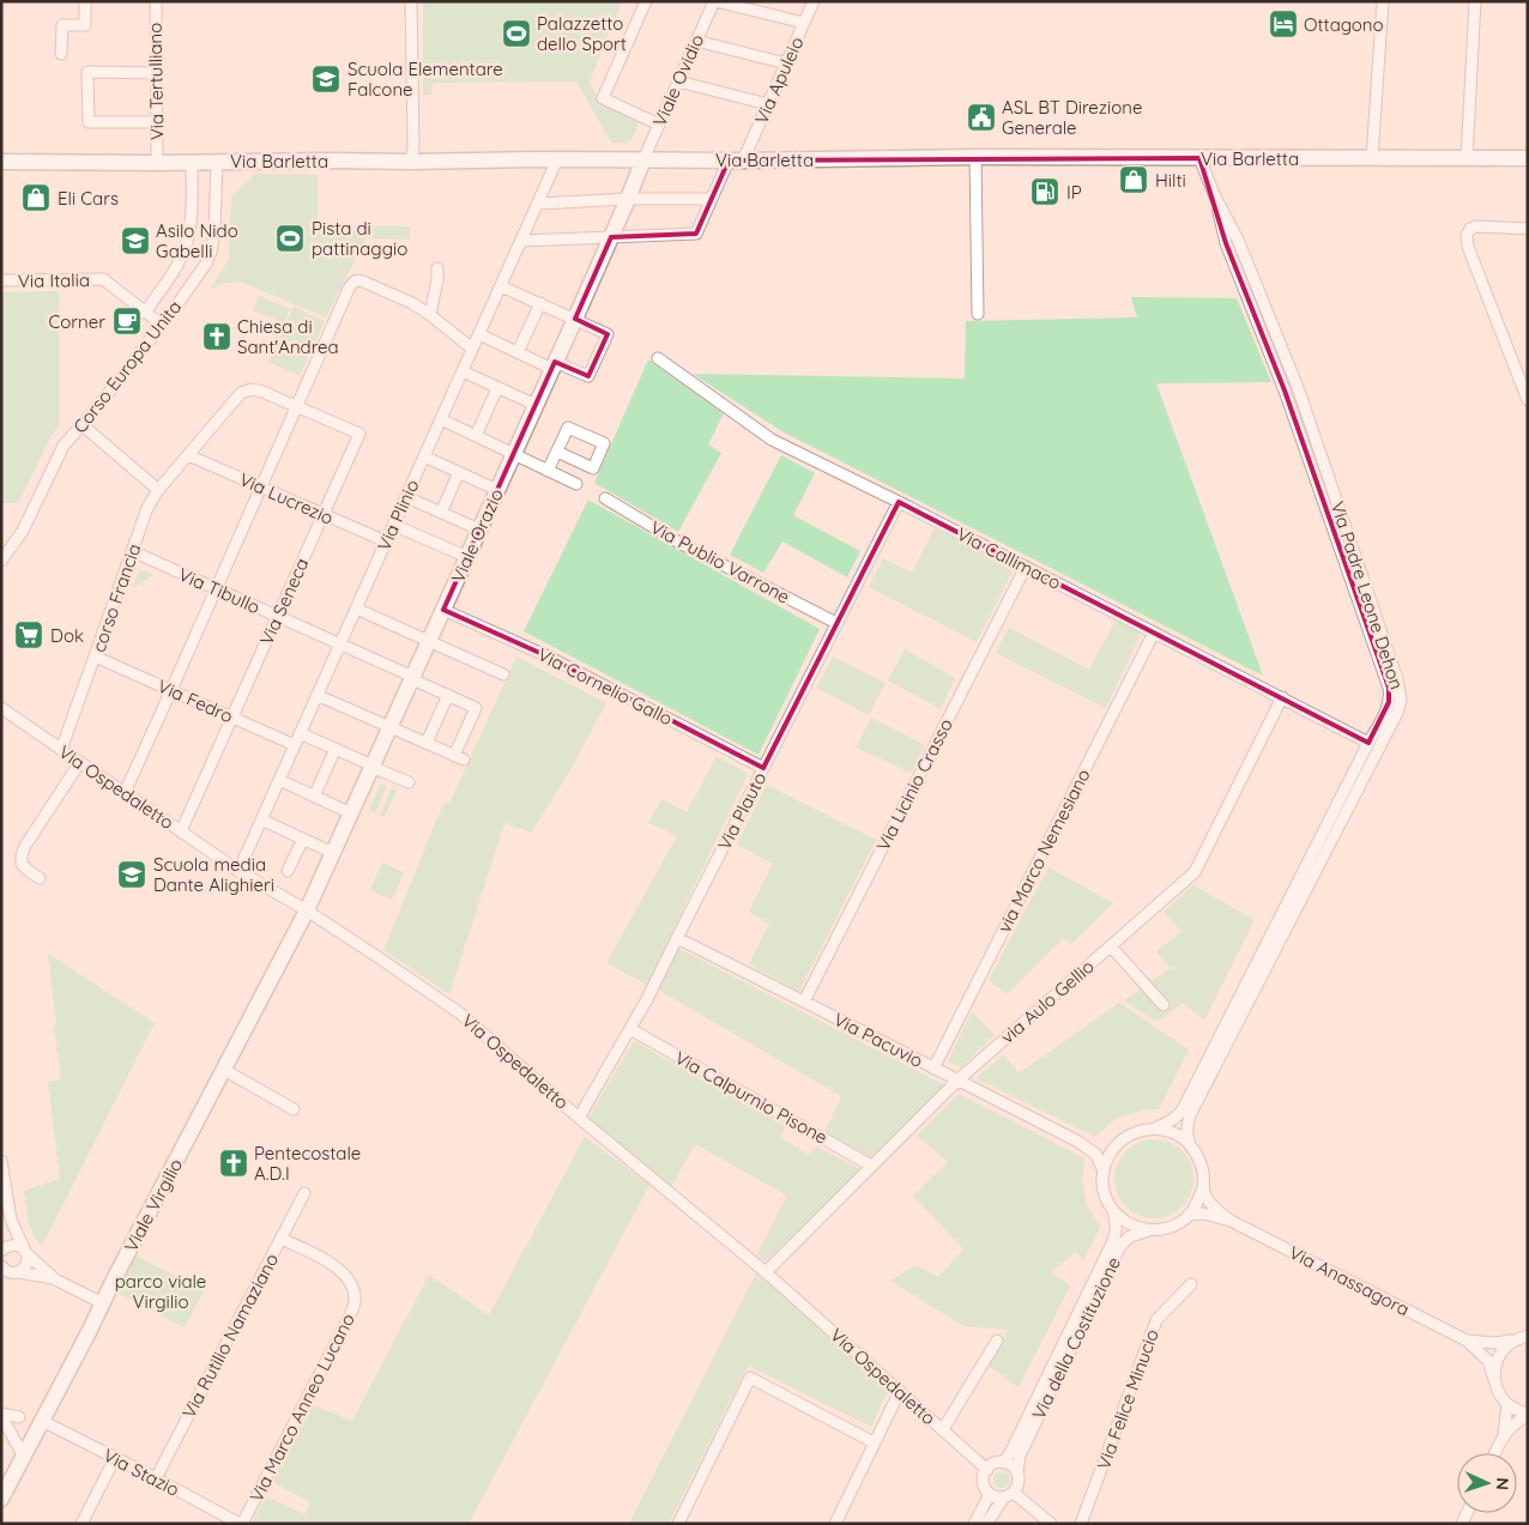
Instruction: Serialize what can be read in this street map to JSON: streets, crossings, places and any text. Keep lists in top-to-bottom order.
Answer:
{
  "streets": {
    "main road": ["Via Barletta", "Viale Orazio", "Viale Virgilio"],
    "street": [
      "Viale Ovidio",
      "Via Apuleio",
      "Via Tertulliano",
      "Via Italia",
      "Corso Europa Unita",
      "Via Lucrezio",
      "Via Plinio",
      "Via Callimaco",
      "Via Publio Varrone",
      "Via Tibullo",
      "Via Padre Leone Dehon",
      "corso Francia",
      "Via Seneca",
      "Via Cornelio Gallo",
      "Via Fedro",
      "Via Licinio Crasso",
      "Via Ospedaletto",
      "Via Plauto",
      "via Marco Nemesiano",
      "via Aulo Gellio",
      "Via Pacuvio",
      "Via Calpurnio Pisone",
      "Via Anassagora",
      "Via Rutilio Namaziano",
      "Via della Costituzione",
      "Via Felice Minucio",
      "Via Marco Anneo Lucano",
      "Via Stazio"
    ]
  },
  "crossings": [
    ["Viale Ovidio", "Via Barletta"],
    ["Viale Ovidio", "Viale Orazio"],
    ["Via Apuleio", "Via Barletta"],
    ["Via Apuleio", "Viale Orazio"],
    ["Via Tertulliano", "Via Barletta"],
    ["Via Barletta", "Corso Europa Unita"],
    ["Via Barletta", "Via Plinio"],
    ["Via Barletta", "Viale Orazio"],
    ["Via Barletta", "Via Padre Leone Dehon"],
    ["Via Italia", "Corso Europa Unita"],
    ["Via Lucrezio", "Via Plinio"],
    ["Via Lucrezio", "corso Francia"],
    ["Via Lucrezio", "Via Seneca"],
    ["Via Plinio", "Via Tibullo"],
    ["Via Plinio", "Via Fedro"],
    ["Via Plinio", "Via Ospedaletto"],
    ["Viale Orazio", "Via Tibullo"],
    ["Viale Orazio", "Via Cornelio Gallo"],
    ["Viale Orazio", "Via Ospedaletto"],
    ["Viale Orazio", "Viale Virgilio"],
    ["Via Callimaco", "Via Padre Leone Dehon"],
    ["Via Callimaco", "Via Licinio Crasso"],
    ["Via Callimaco", "Via Plauto"],
    ["Via Callimaco", "via Marco Nemesiano"],
    ["Via Callimaco", "via Aulo Gellio"],
    ["Via Publio Varrone", "Via Plauto"],
    ["Via Tibullo", "corso Francia"],
    ["Via Tibullo", "Via Seneca"],
    ["Via Padre Leone Dehon", "Via Pacuvio"],
    ["Via Padre Leone Dehon", "Via Anassagora"],
    ["Via Padre Leone Dehon", "Via della Costituzione"],
    ["corso Francia", "Via Seneca"],
    ["corso Francia", "Via Fedro"],
    ["corso Francia", "Via Ospedaletto"],
    ["Via Seneca", "Via Fedro"],
    ["Via Seneca", "Via Ospedaletto"],
    ["Via Cornelio Gallo", "Via Plauto"],
    ["Via Licinio Crasso", "Via Pacuvio"],
    ["Via Ospedaletto", "Via Plauto"],
    ["Via Ospedaletto", "via Aulo Gellio"],
    ["Via Ospedaletto", "Viale Virgilio"],
    ["Via Ospedaletto", "Via della Costituzione"],
    ["Via Plauto", "Via Pacuvio"],
    ["Via Plauto", "Via Calpurnio Pisone"],
    ["via Marco Nemesiano", "Via Pacuvio"],
    ["via Aulo Gellio", "Via Pacuvio"],
    ["via Aulo Gellio", "Via Calpurnio Pisone"],
    ["Via Pacuvio", "Via Anassagora"],
    ["Via Pacuvio", "Via della Costituzione"],
    ["Viale Virgilio", "Via Stazio"],
    ["Via Anassagora", "Via della Costituzione"],
    ["Via Rutilio Namaziano", "Via Marco Anneo Lucano"],
    ["Via Rutilio Namaziano", "Via Stazio"],
    ["Via Marco Anneo Lucano", "Via Stazio"]
  ],
  "parks": ["parco viale Virgilio"],
  "places": {
    "hotel": ["Ottagono"],
    "sports": ["Palazzetto dello Sport", "Pista di pattinaggio"],
    "school or university": ["Scuola Elementare Falcone", "Asilo Nido Gabelli", "Scuola media Dante Alighieri"],
    "public building": ["ASL BT Direzione Generale"],
    "shop": ["Hilti", "Eli Cars"],
    "fuel station": ["IP"],
    "cafe": ["Corner"],
    "church": ["Chiesa di Sant'Andrea", "Pentecostale A.D.I"],
    "supermarket": ["Dok"]
  },
  "north": "right"
}
